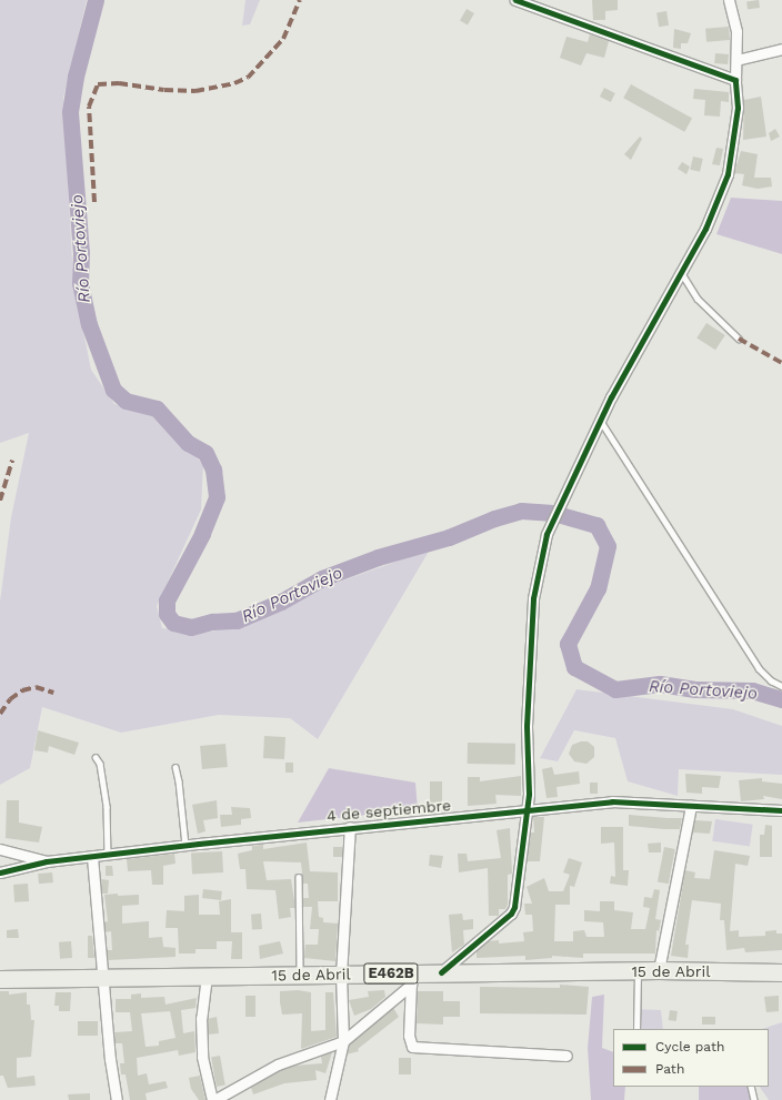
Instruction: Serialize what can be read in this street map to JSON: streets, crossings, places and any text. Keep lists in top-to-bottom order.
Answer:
{
  "streets": {
    "main road": ["15 de Abril", "E462B"],
    "street": ["4 de septiembre"]
  },
  "water": ["Río Portoviejo"],
  "legend": ["Cycle path", "Path"]
}
